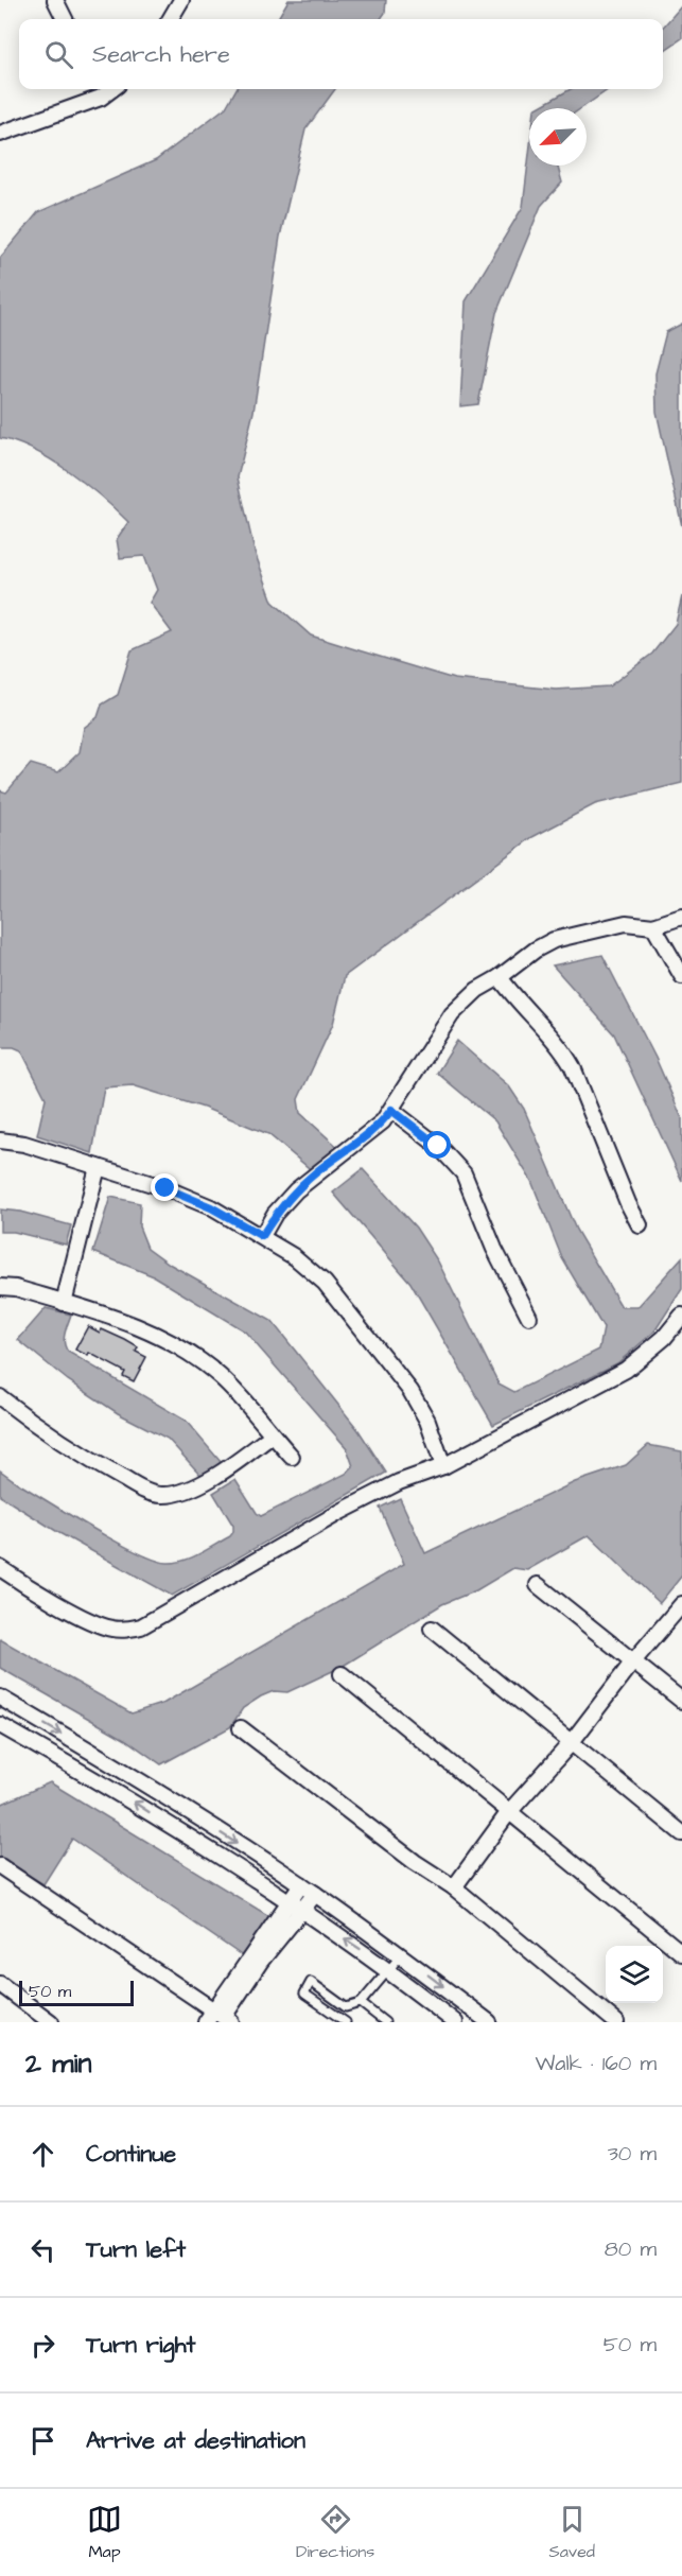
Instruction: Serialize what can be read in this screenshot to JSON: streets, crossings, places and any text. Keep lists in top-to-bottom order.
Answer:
{
  "scale_bar": "50 m",
  "north": "bottom left",
  "page": {
    "search": "Search here",
    "scale": "50 m",
    "heading": ["2 min", "Walk · 160 m"],
    "list": [
      ["Continue", "30 m"],
      ["Turn left", "80 m"],
      ["Turn right", "50 m"],
      "Arrive at destination"
    ],
    "nav": ["Map", "Directions", "Saved"]
  }
}
